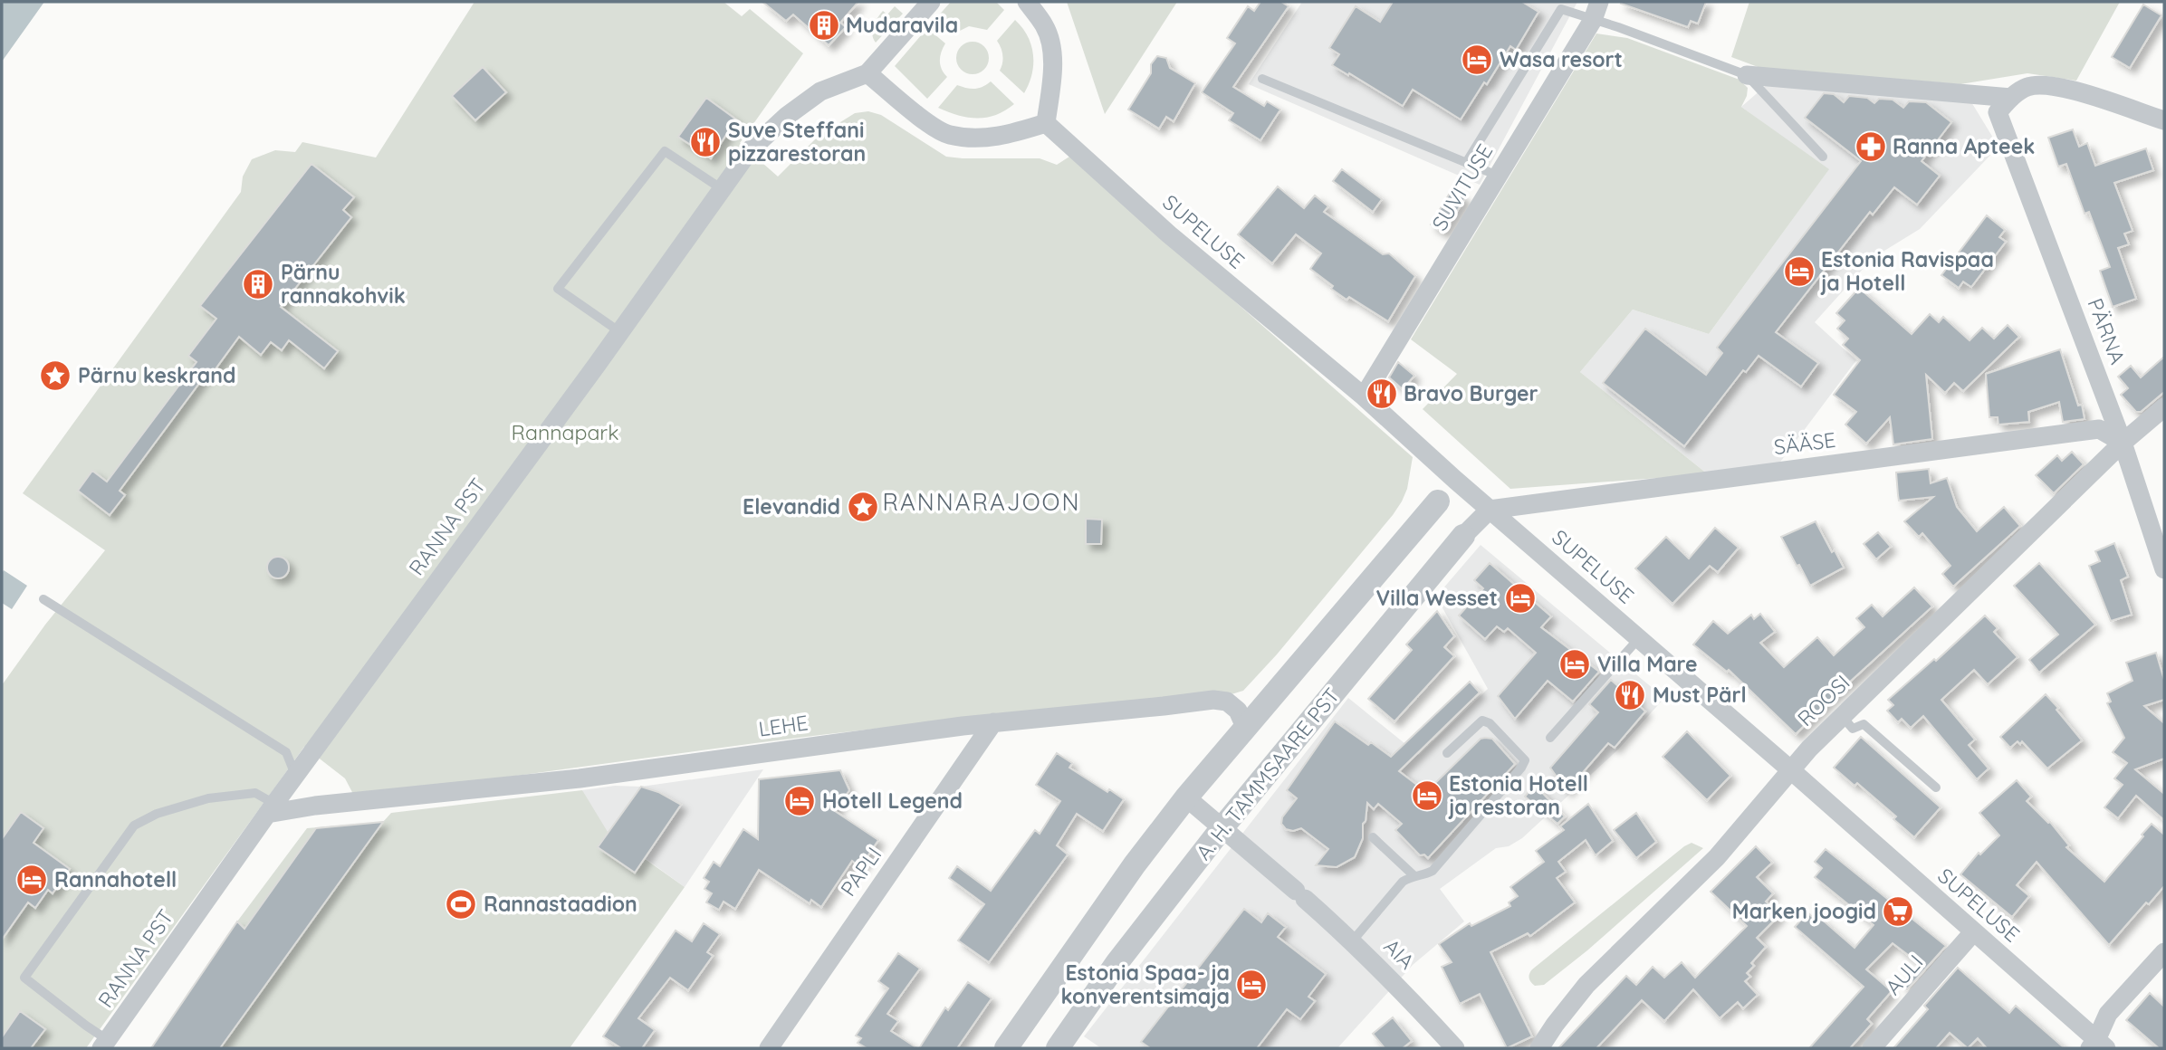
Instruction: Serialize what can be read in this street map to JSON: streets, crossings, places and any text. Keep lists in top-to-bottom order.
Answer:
{
  "streets": {
    "street": [
      "SUVITUSE",
      "SUPELUSE",
      "PÄRNA",
      "SÄÄSE",
      "RANNA PST",
      "ROOSI",
      "LEHE",
      "A. H. TAMMSAARE PST",
      "PAPLI",
      "AIA",
      "AULI"
    ]
  },
  "crossings": [
    ["SUVITUSE", "SUPELUSE"],
    ["SUPELUSE", "SÄÄSE"],
    ["SUPELUSE", "ROOSI"],
    ["SUPELUSE", "A. H. TAMMSAARE PST"],
    ["SUPELUSE", "AULI"],
    ["PÄRNA", "SÄÄSE"],
    ["PÄRNA", "ROOSI"],
    ["SÄÄSE", "ROOSI"],
    ["SÄÄSE", "A. H. TAMMSAARE PST"],
    ["RANNA PST", "LEHE"],
    ["LEHE", "PAPLI"],
    ["A. H. TAMMSAARE PST", "AIA"]
  ],
  "districts": ["RANNARAJOON"],
  "parks": ["Rannapark"],
  "places": {
    "building": ["Mudaravila", "Pärnu rannakohvik"],
    "hotel": [
      "Wasa resort",
      "Estonia Ravispaa ja Hotell",
      "Villa Wesset",
      "Villa Mare",
      "Estonia Hotell ja restoran",
      "Hotell Legend",
      "Rannahotell",
      "Estonia Spaa- ja konverentsimaja"
    ],
    "restaurant": ["Suve Steffani pizzarestoran", "Bravo Burger", "Must Pärl"],
    "pharmacy": ["Ranna Apteek"],
    "place": ["Pärnu keskrand", "Elevandid"],
    "sports": ["Rannastaadion"],
    "supermarket": ["Marken joogid"]
  }
}
